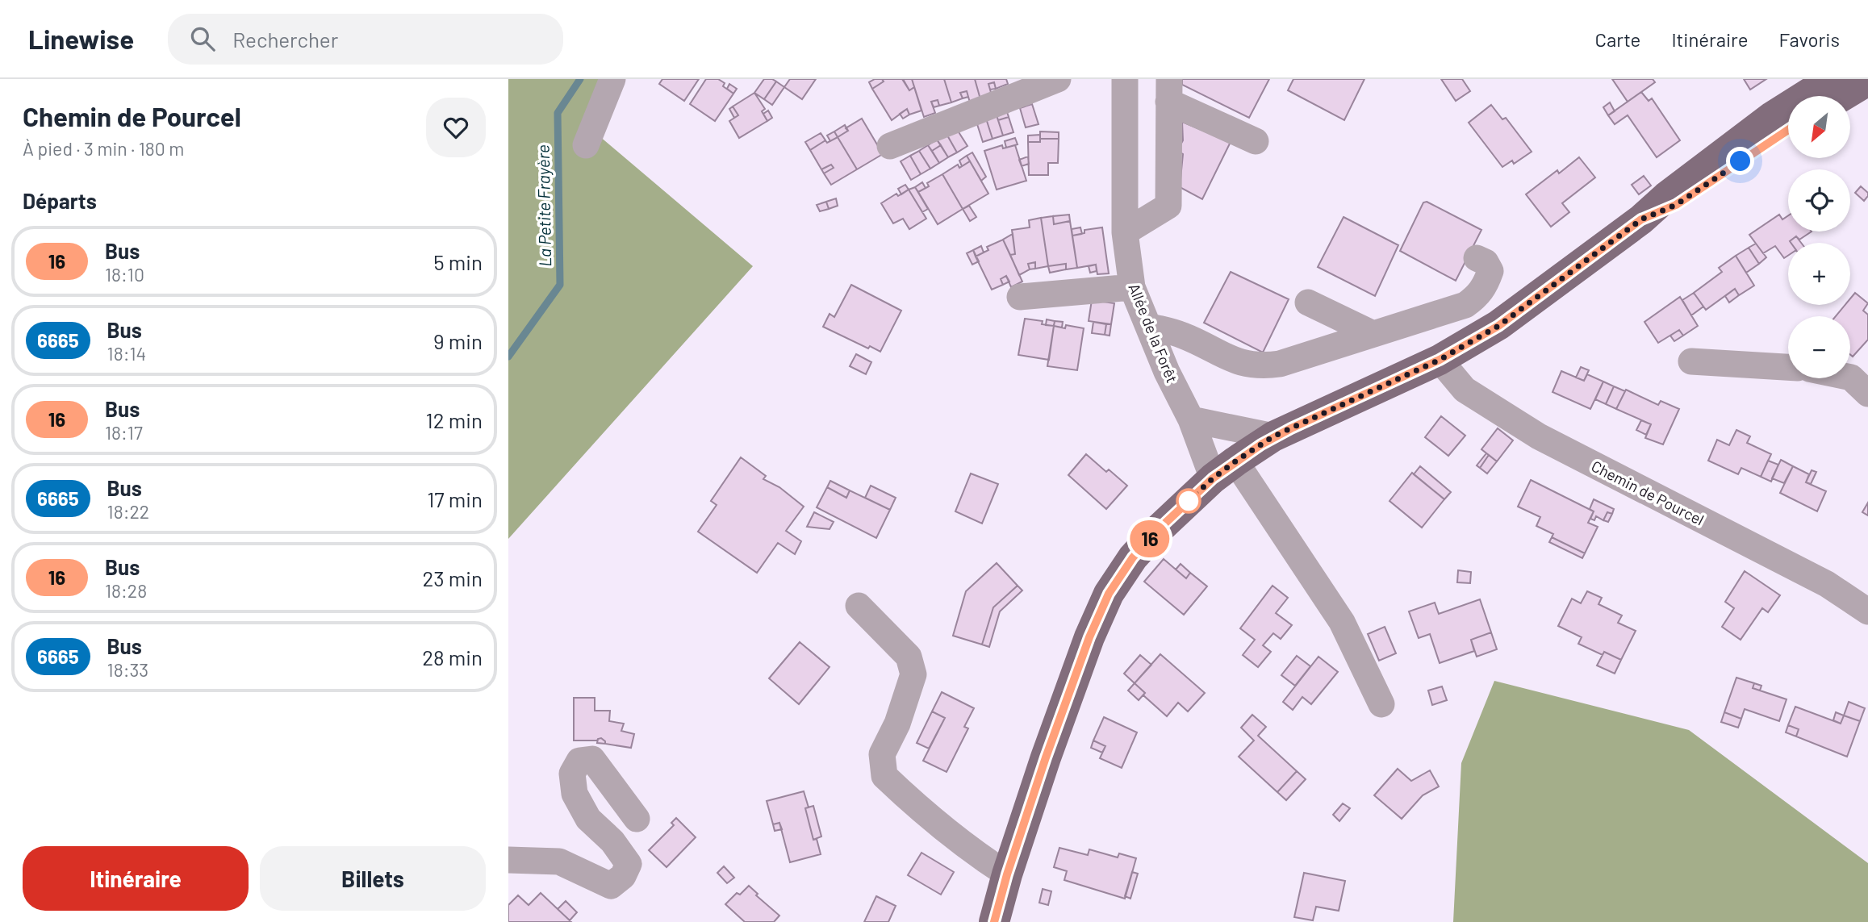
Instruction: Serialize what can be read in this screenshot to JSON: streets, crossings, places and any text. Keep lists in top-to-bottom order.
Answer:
{
  "streets": {
    "street": ["Allée de la Forêt", "Chemin de Pourcel"]
  },
  "water": ["La Petite Frayère"],
  "lines": ["bus line 16"],
  "north": "bottom left",
  "page": {
    "header": "Linewise",
    "search": "Rechercher",
    "nav": ["Carte", "Itinéraire", "Favoris"],
    "heading": [
      ["Chemin de Pourcel", "À pied · 3 min · 180 m"],
      "Départs"
    ],
    "on_map": "16",
    "map_buttons": ["+", "−"],
    "list": [
      {
        "mark": "16",
        "name": "Bus",
        "note": "18:10",
        "value": "5 min"
      },
      {
        "mark": "6665",
        "name": "Bus",
        "note": "18:14",
        "value": "9 min"
      },
      {
        "mark": "16",
        "name": "Bus",
        "note": "18:17",
        "value": "12 min"
      },
      {
        "mark": "6665",
        "name": "Bus",
        "note": "18:22",
        "value": "17 min"
      },
      {
        "mark": "16",
        "name": "Bus",
        "note": "18:28",
        "value": "23 min"
      },
      {
        "mark": "6665",
        "name": "Bus",
        "note": "18:33",
        "value": "28 min"
      }
    ],
    "buttons": ["Itinéraire", "Billets"]
  }
}
